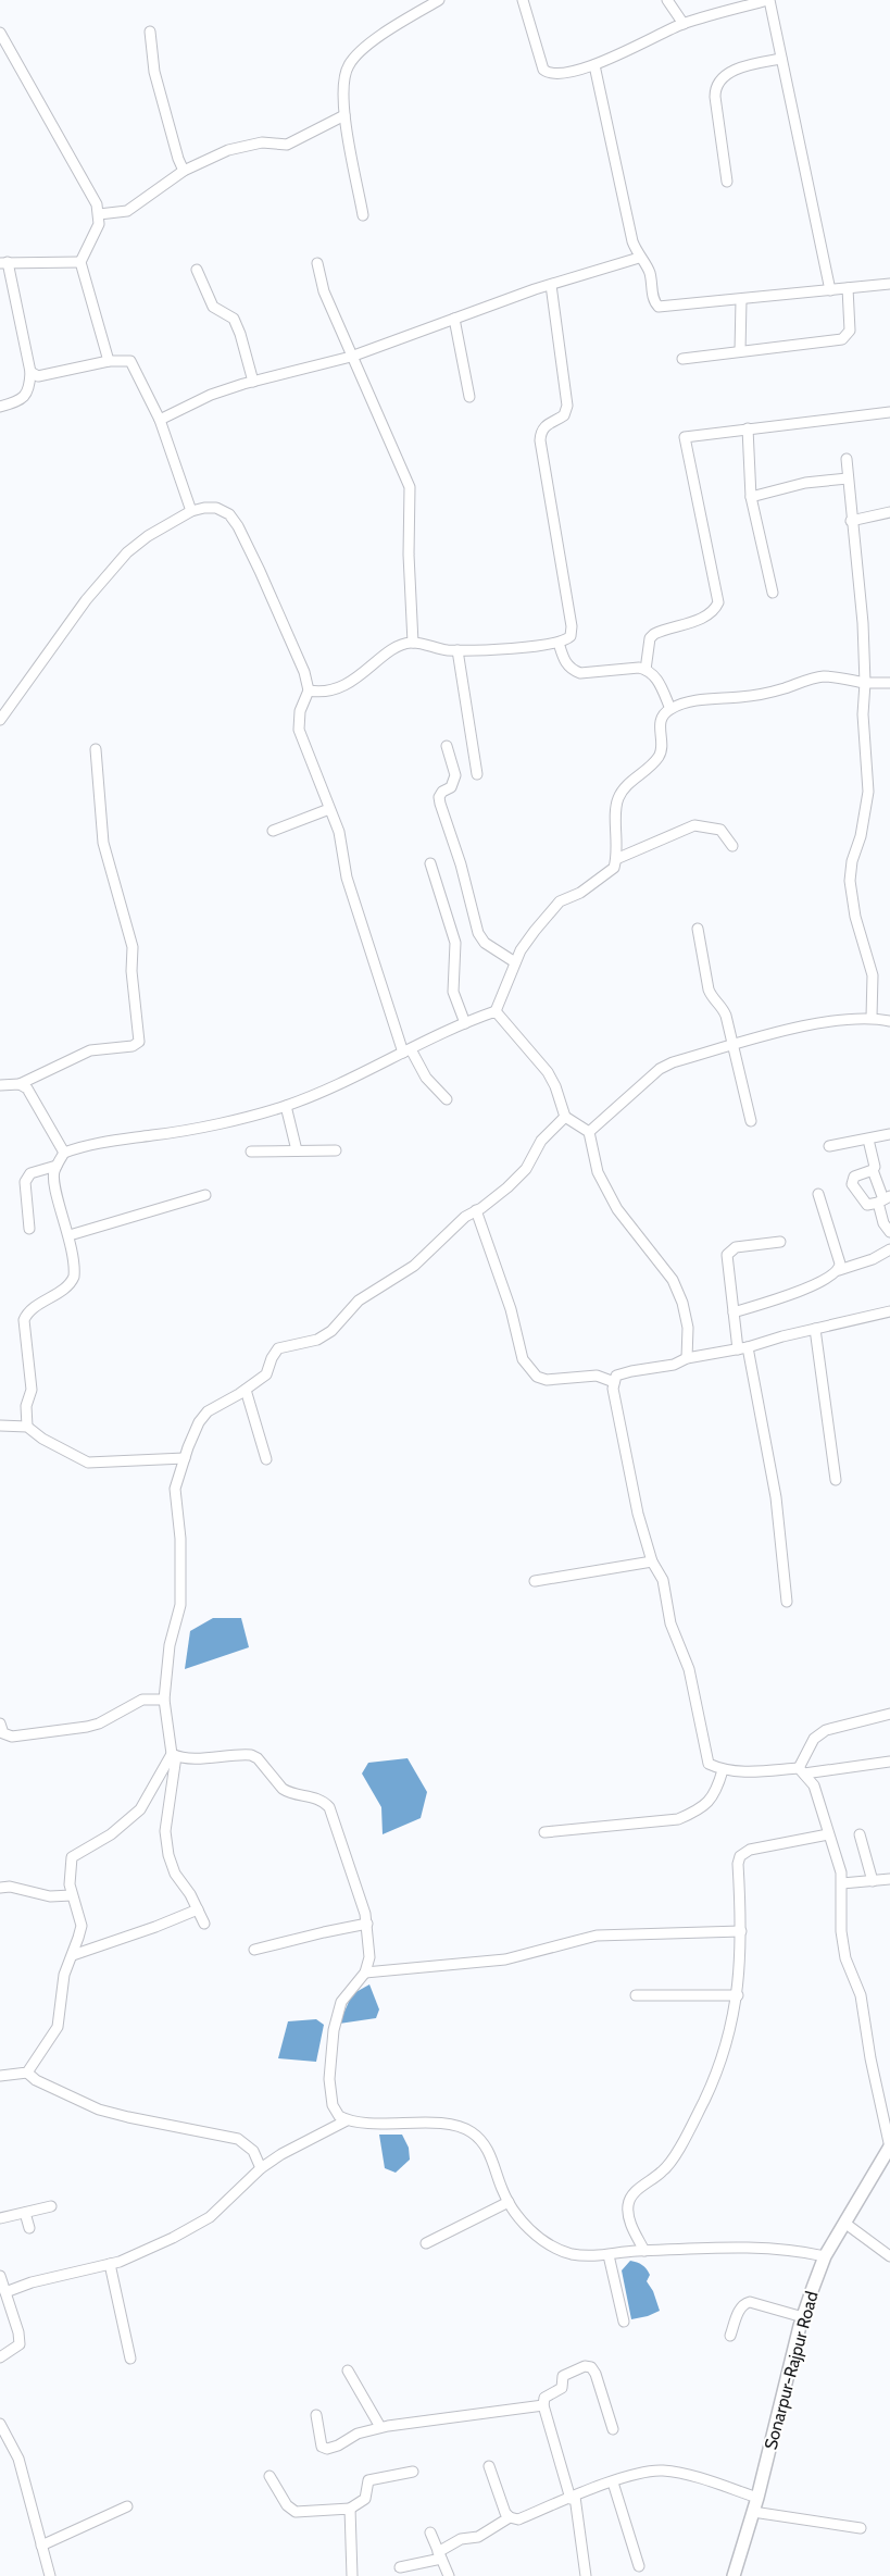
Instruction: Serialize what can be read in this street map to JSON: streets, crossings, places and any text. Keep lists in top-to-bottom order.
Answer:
{
  "streets": {
    "main road": ["Sonarpur-Rajpur Road"]
  }
}
